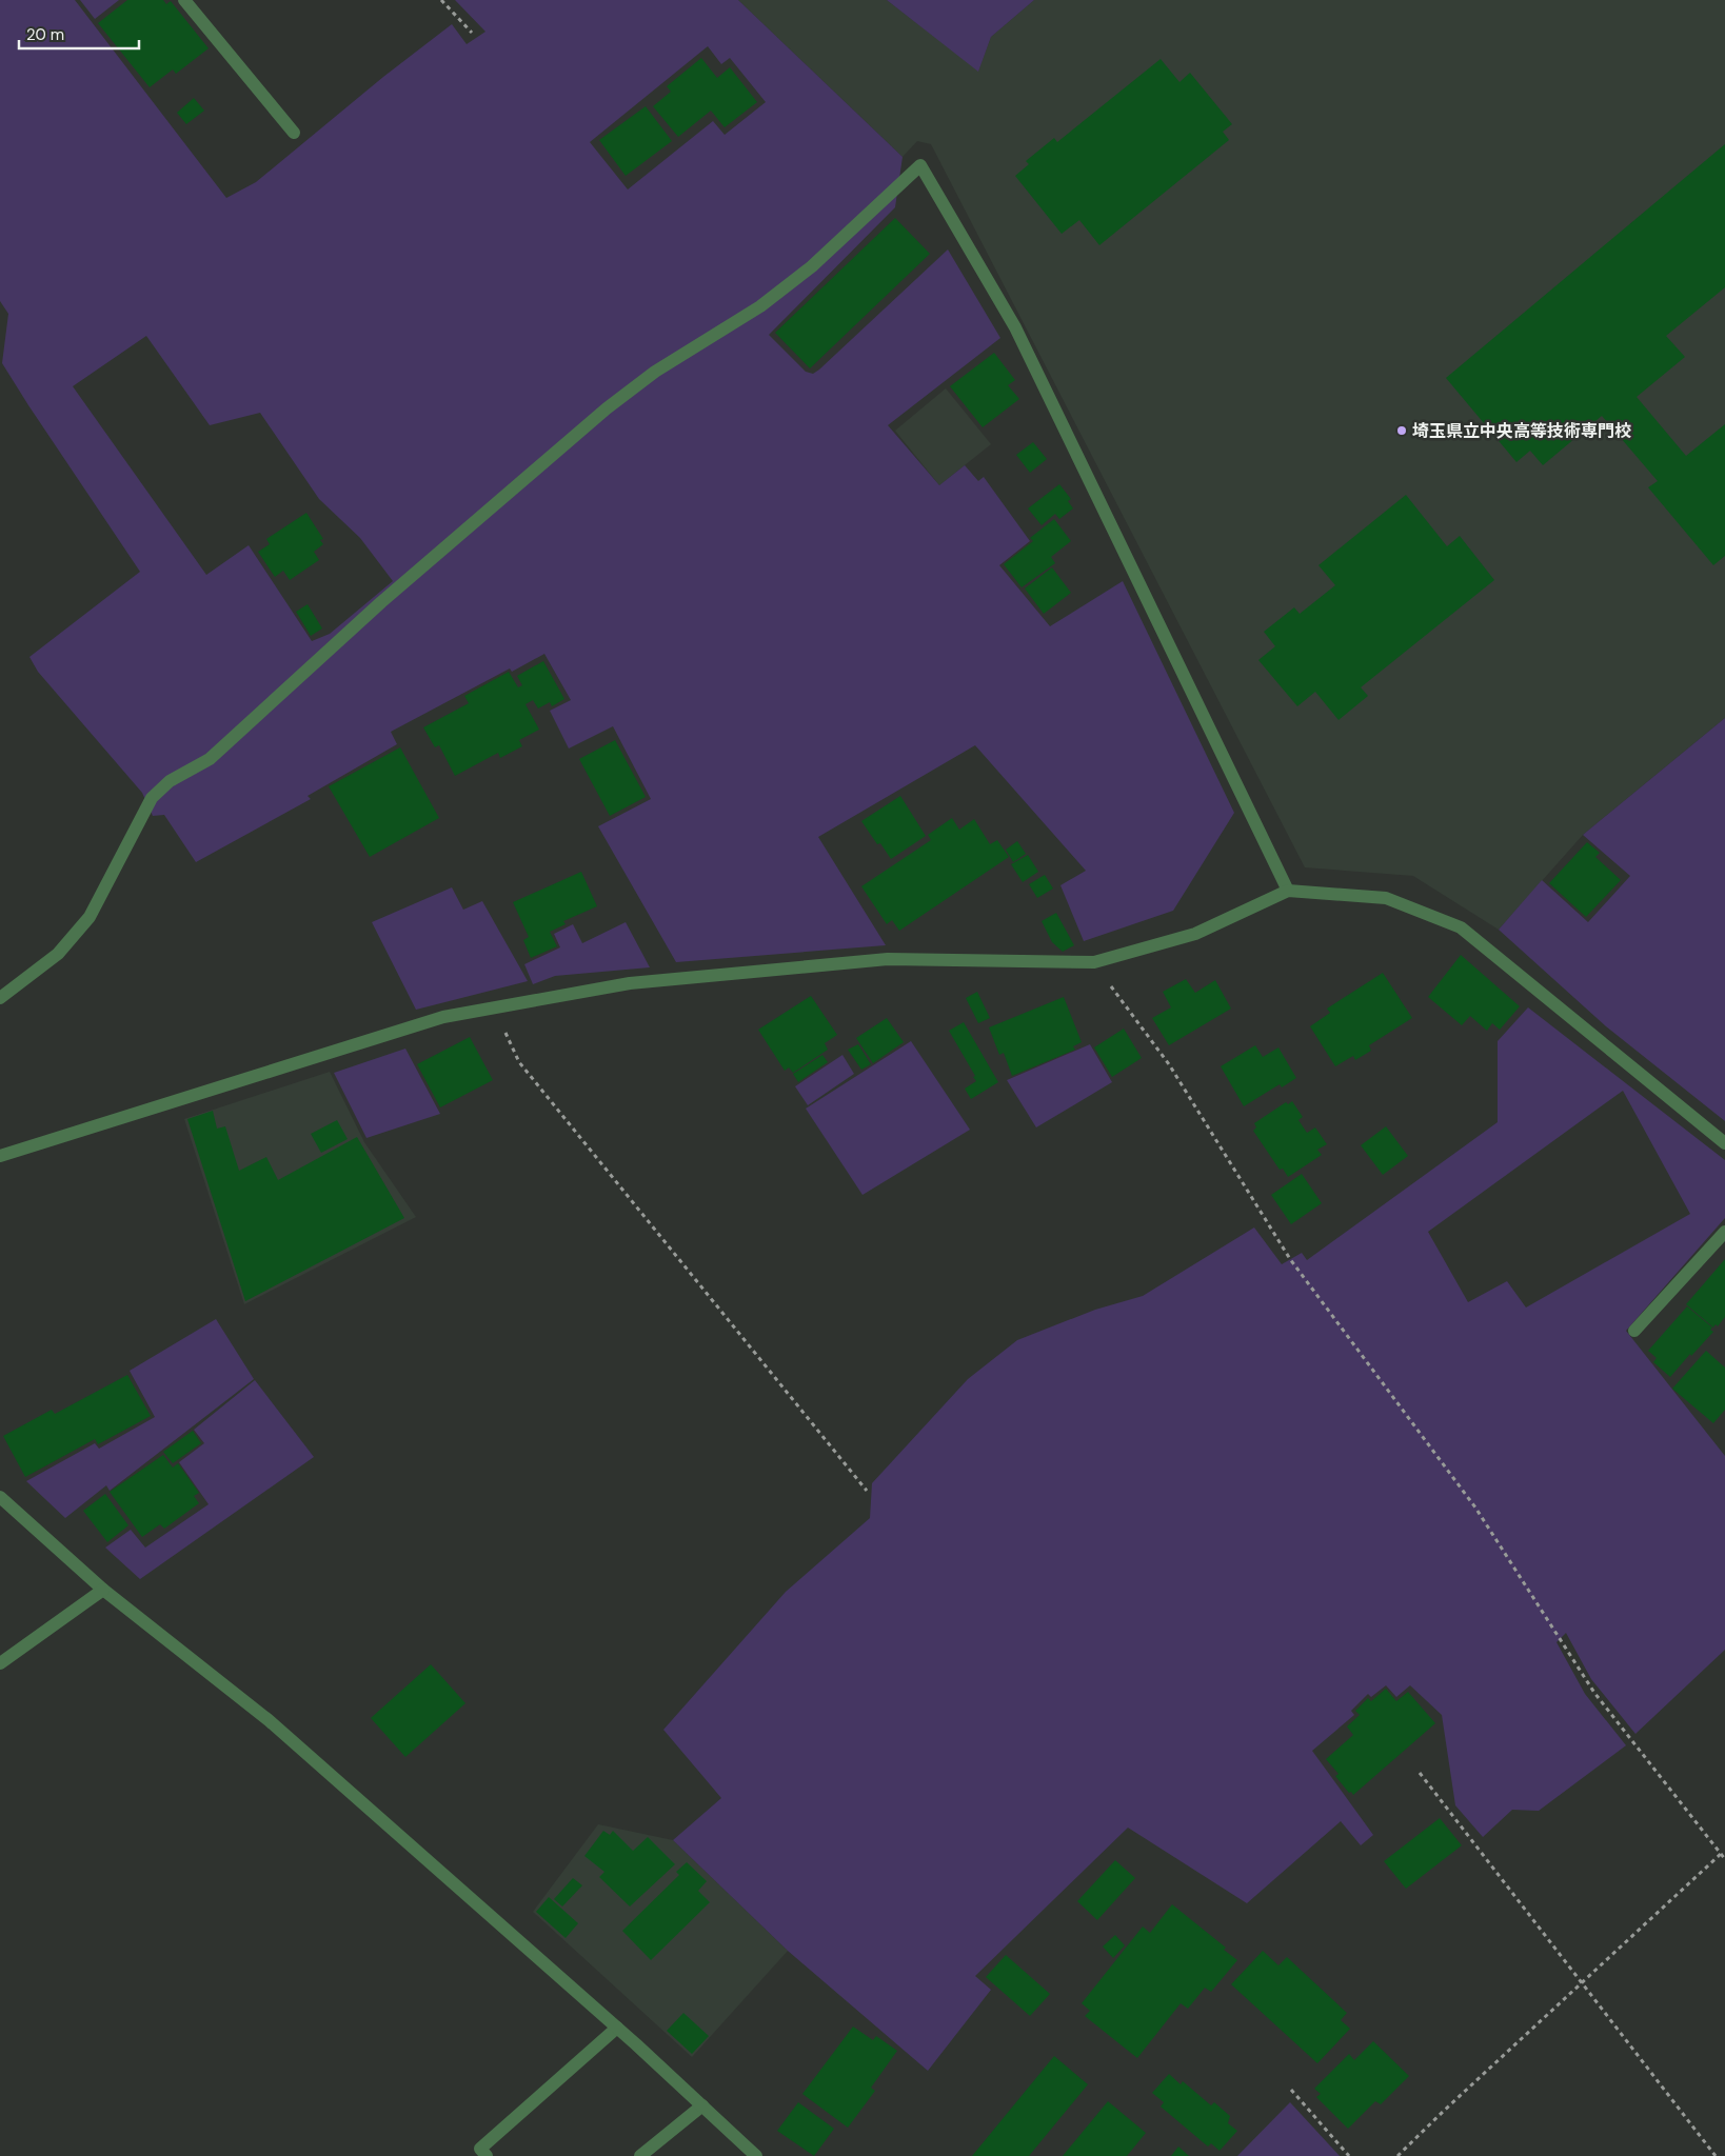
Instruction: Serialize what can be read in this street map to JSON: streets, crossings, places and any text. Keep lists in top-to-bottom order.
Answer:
{
  "places": ["埼玉県立中央高等技術専門校"],
  "scale_bar": "20 m"
}
